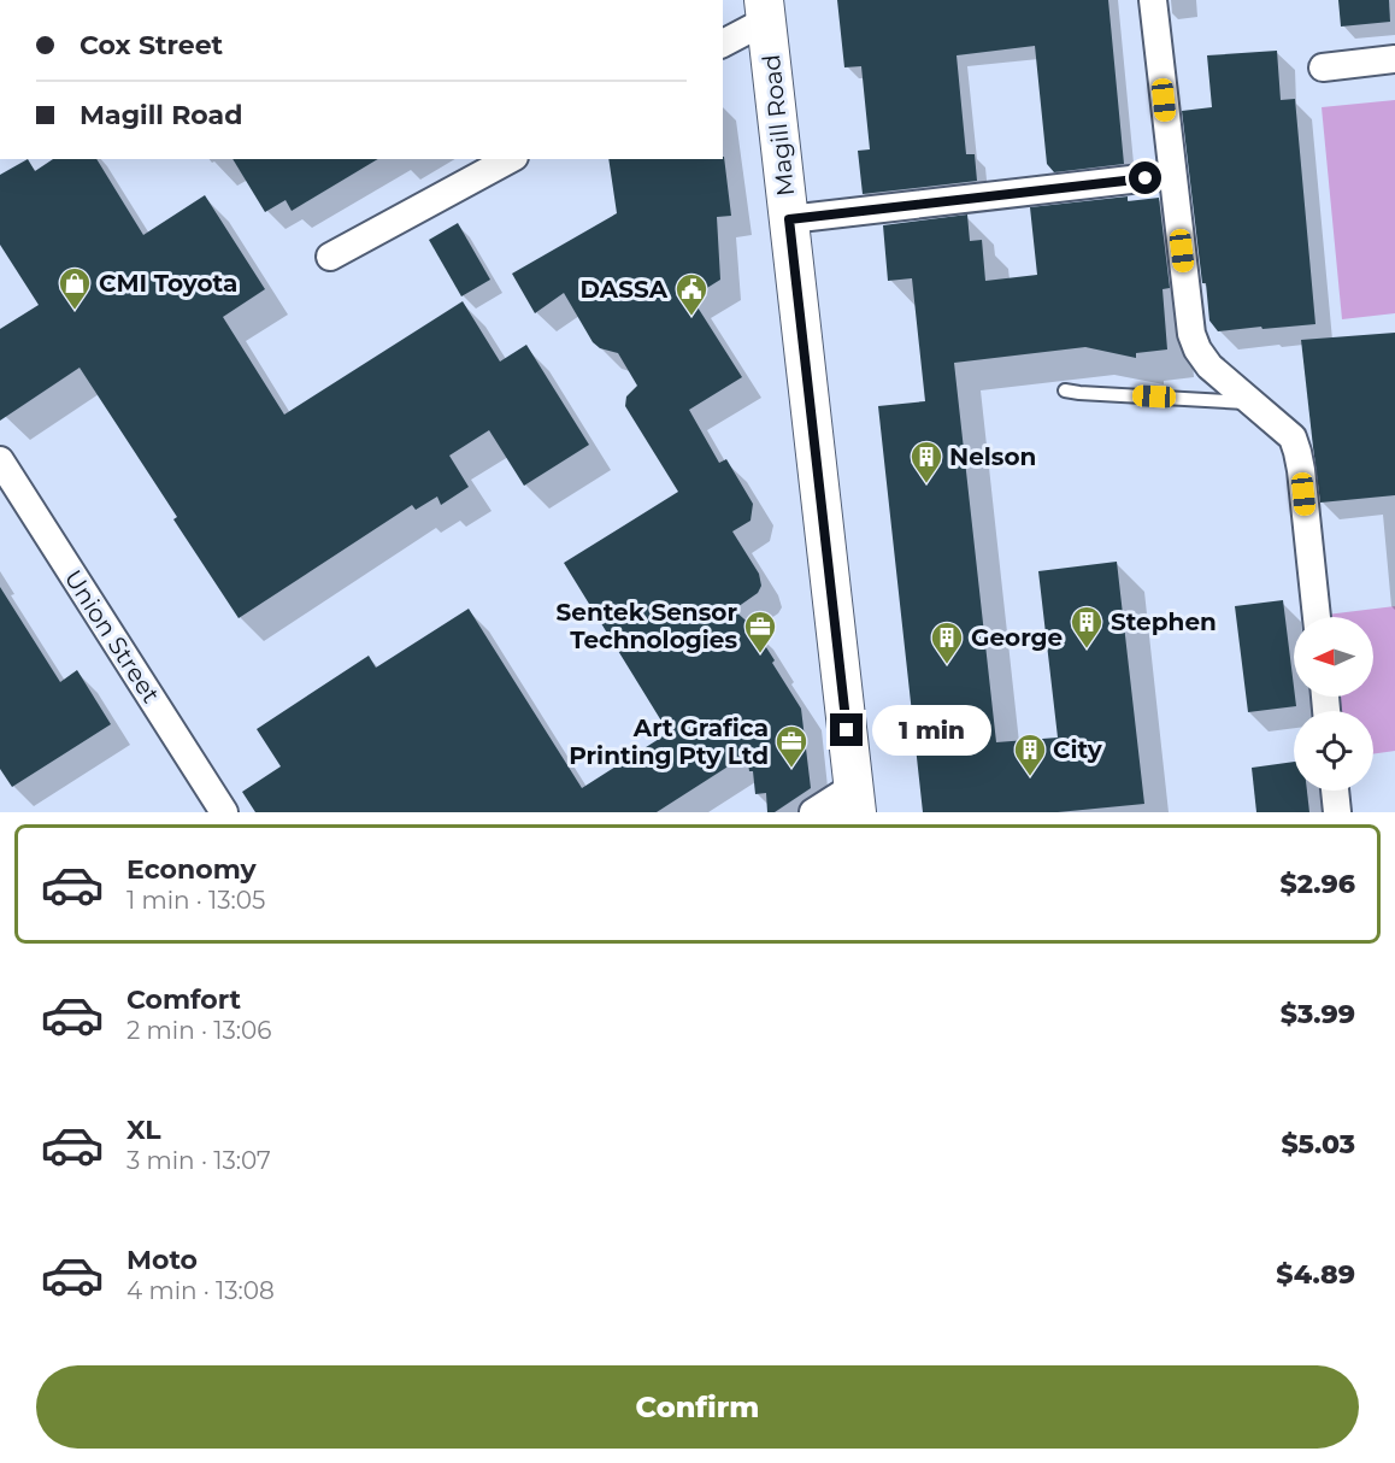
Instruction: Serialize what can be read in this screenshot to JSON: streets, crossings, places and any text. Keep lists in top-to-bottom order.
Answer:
{
  "streets": {
    "main road": ["Magill Road"],
    "street": ["Union Street"]
  },
  "places": {
    "shop": ["CMI Toyota"],
    "public building": ["DASSA"],
    "building": [
      "Nelson",
      "Stephen",
      "George",
      "City"
    ],
    "office": ["Sentek Sensor Technologies", "Art Grafica Printing Pty Ltd"]
  },
  "north": "left",
  "page": {
    "banner": ["Cox Street", "Magill Road"],
    "bubble": "1 min",
    "list": [
      {
        "name": "Economy",
        "note": "1 min · 13:05",
        "value": "$2.96"
      },
      {
        "name": "Comfort",
        "note": "2 min · 13:06",
        "value": "$3.99"
      },
      {
        "name": "XL",
        "note": "3 min · 13:07",
        "value": "$5.03"
      },
      {
        "name": "Moto",
        "note": "4 min · 13:08",
        "value": "$4.89"
      }
    ],
    "buttons": "Confirm"
  }
}
